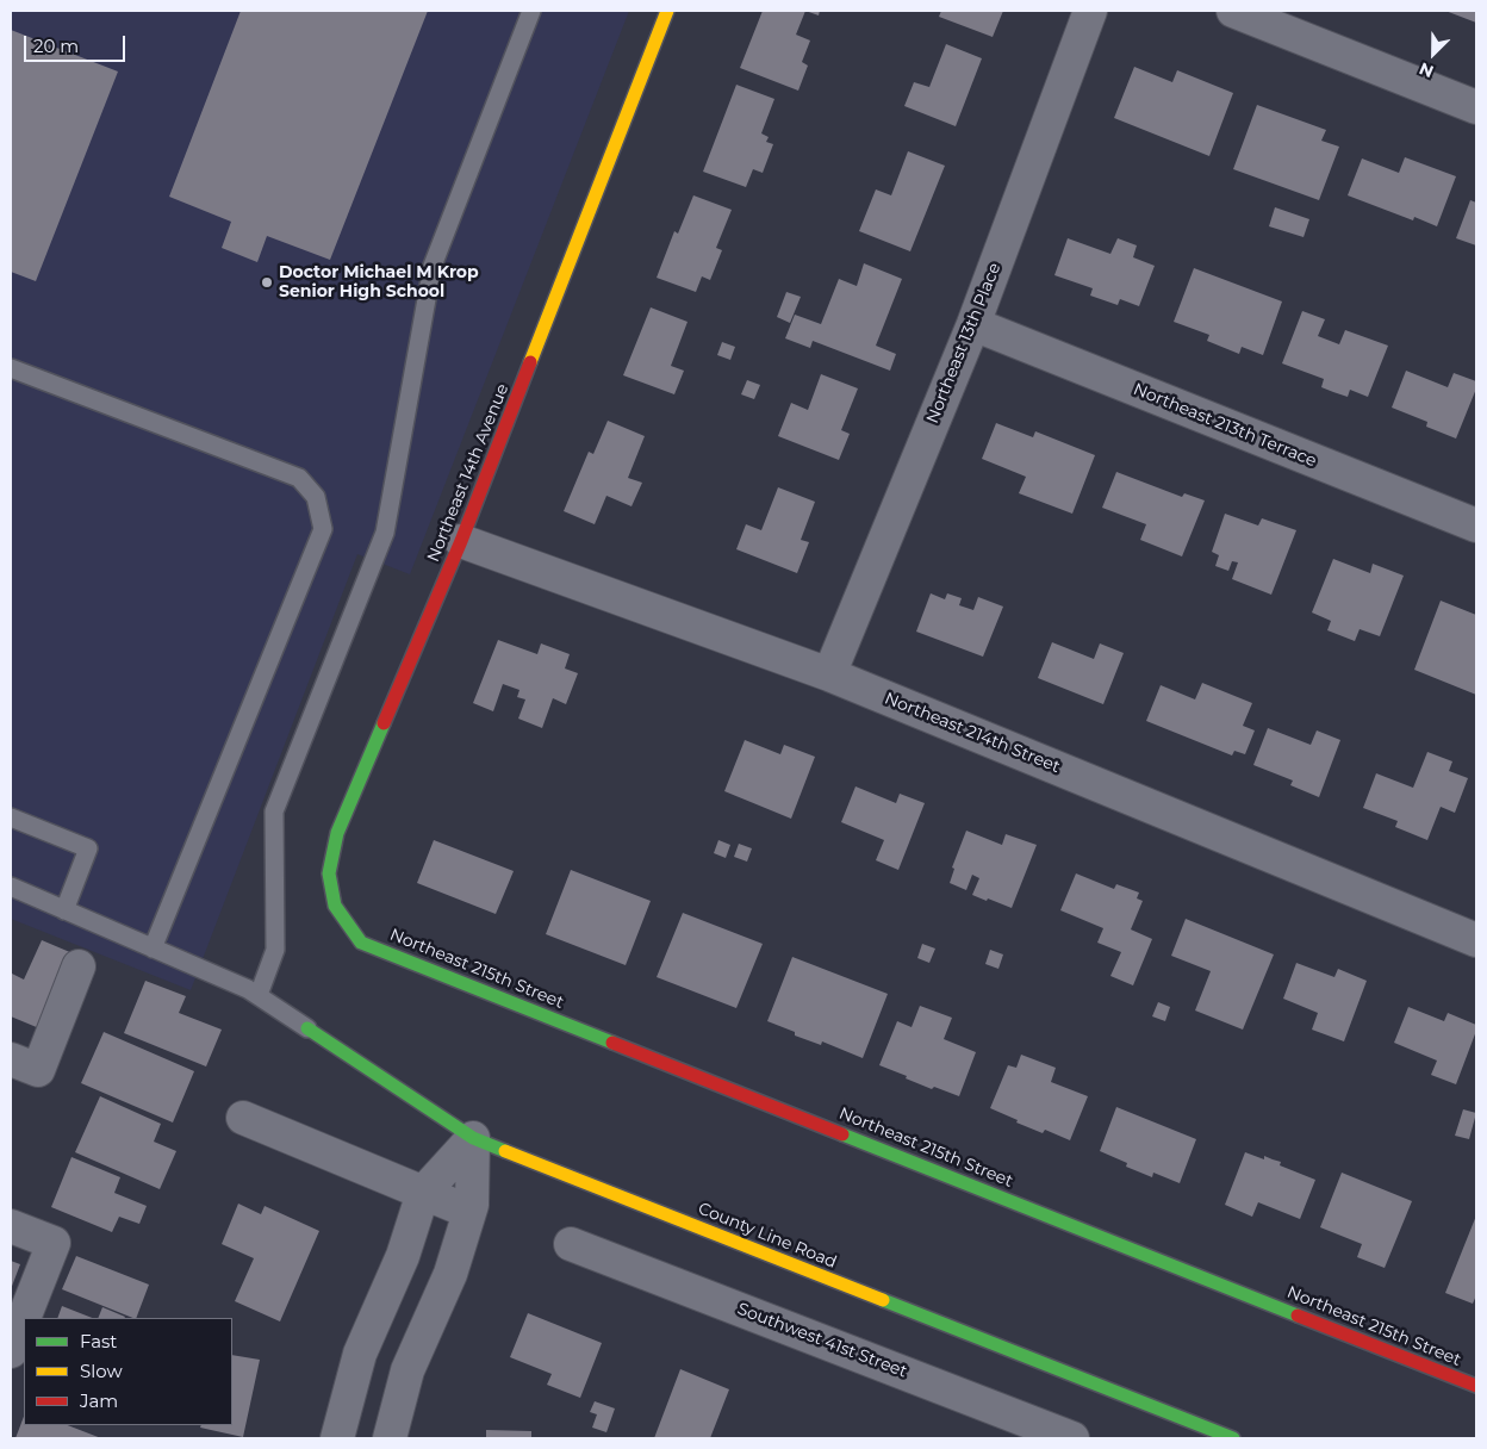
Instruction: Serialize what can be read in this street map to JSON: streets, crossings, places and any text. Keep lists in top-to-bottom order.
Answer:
{
  "streets": {
    "street": [
      "Northeast 13th Place",
      "Northeast 213th Terrace",
      "Northeast 14th Avenue",
      "Northeast 214th Street",
      "Northeast 215th Street",
      "County Line Road",
      "Southwest 41st Street"
    ]
  },
  "crossings": [
    ["Northeast 13th Place", "Northeast 213th Terrace"],
    ["Northeast 13th Place", "Northeast 214th Street"],
    ["Northeast 14th Avenue", "Northeast 214th Street"],
    ["Northeast 14th Avenue", "Northeast 215th Street"]
  ],
  "places": ["Doctor Michael M Krop Senior High School"],
  "legend": ["Fast", "Slow", "Jam"],
  "scale_bar": "20 m",
  "north": "bottom left"
}
